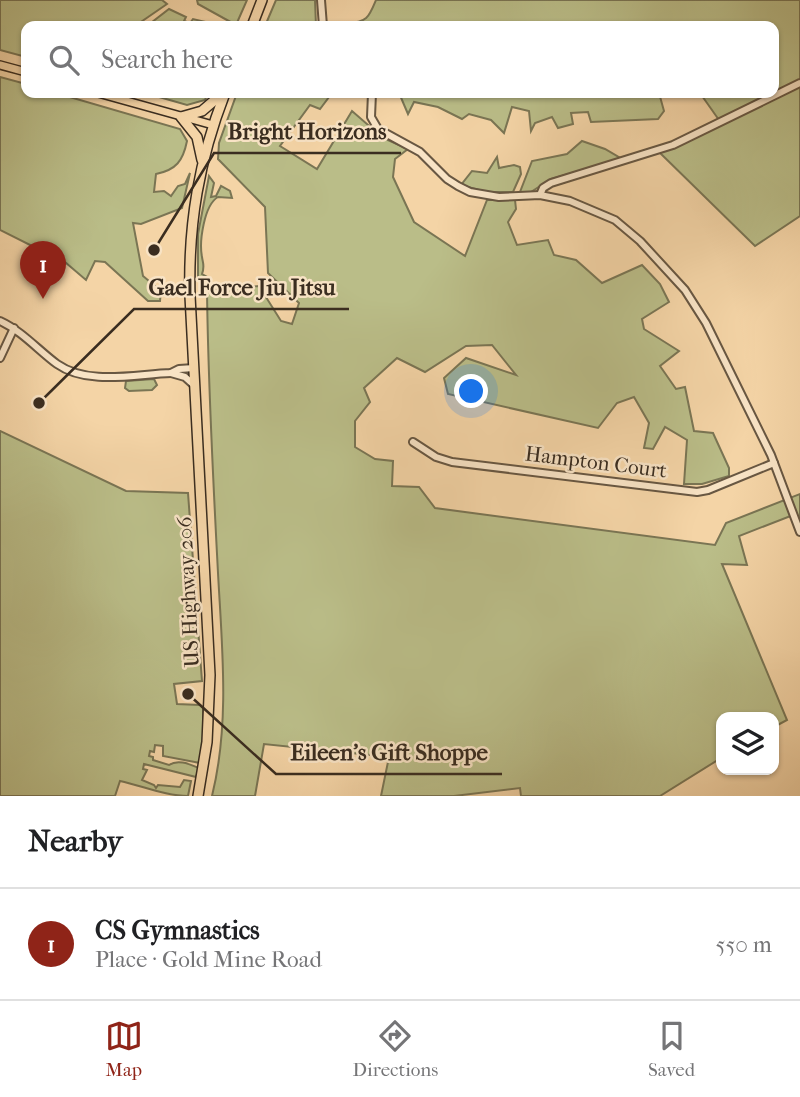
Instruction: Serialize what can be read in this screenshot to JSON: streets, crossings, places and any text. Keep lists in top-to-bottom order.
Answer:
{
  "streets": {
    "highway": ["US Highway 206"],
    "street": ["Hampton Court"]
  },
  "places": ["Bright Horizons", "Gael Force Jiu Jitsu", "Eileen's Gift Shoppe"],
  "page": {
    "search": "Search here",
    "pins": "1",
    "heading": "Nearby",
    "list": [
      {
        "mark": "1",
        "name": "CS Gymnastics",
        "note": "Place · Gold Mine Road",
        "value": "550 m"
      }
    ],
    "nav": ["Map", "Directions", "Saved"]
  }
}
